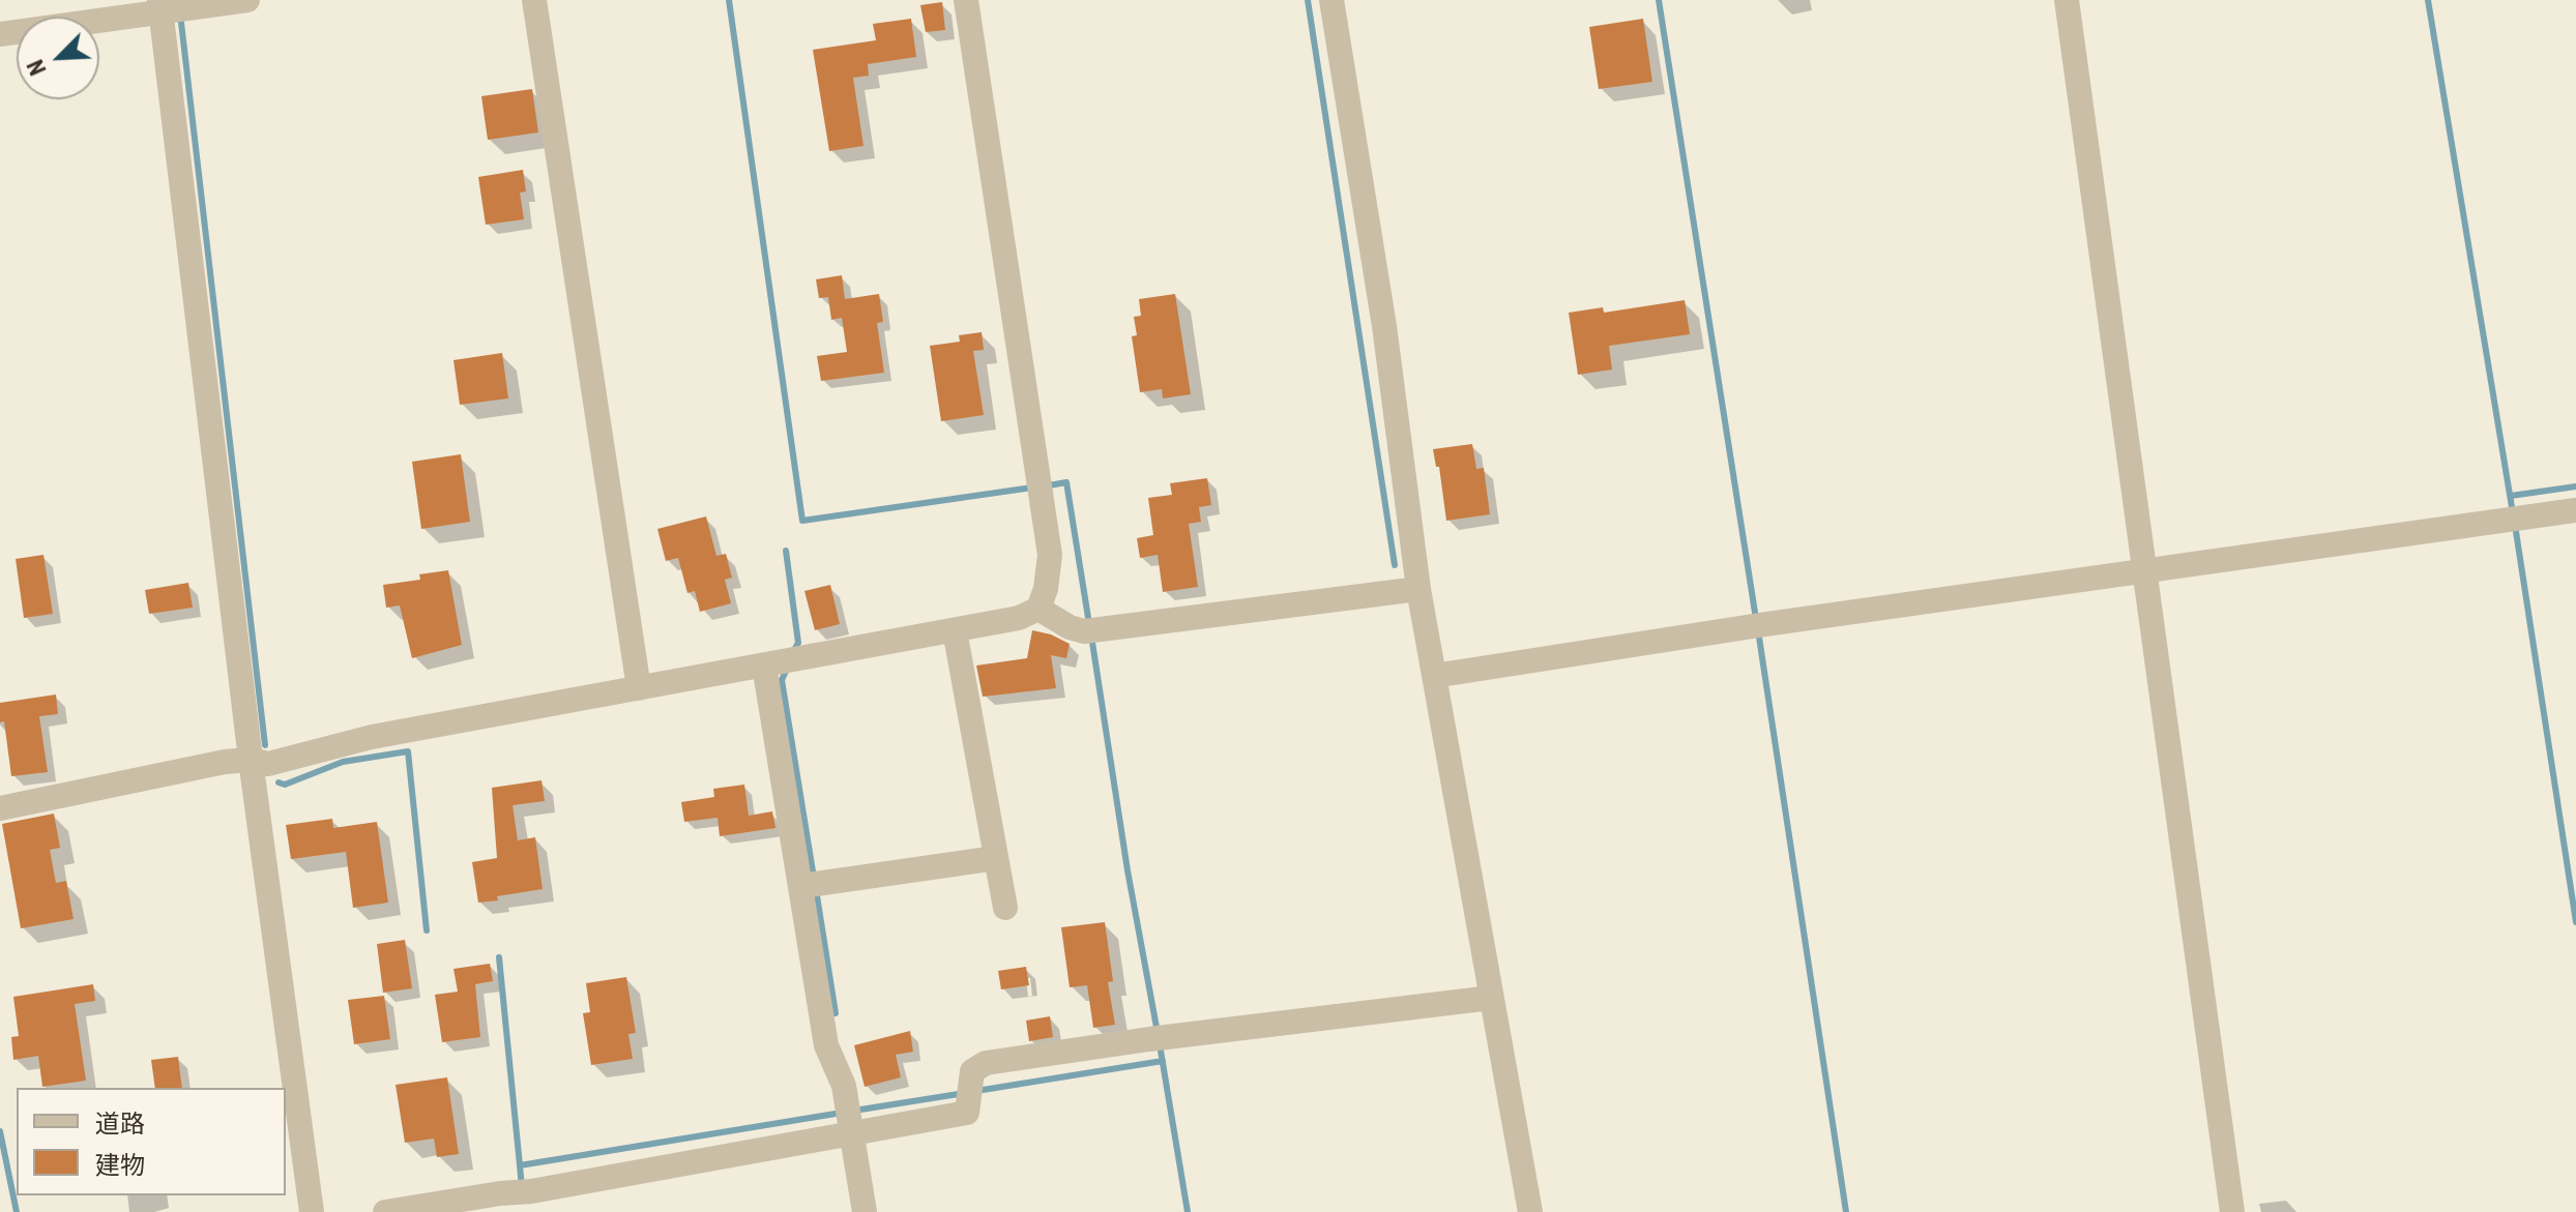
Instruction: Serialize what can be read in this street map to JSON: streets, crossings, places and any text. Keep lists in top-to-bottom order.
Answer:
{
  "legend": ["道路", "建物"],
  "north": "bottom left"
}
